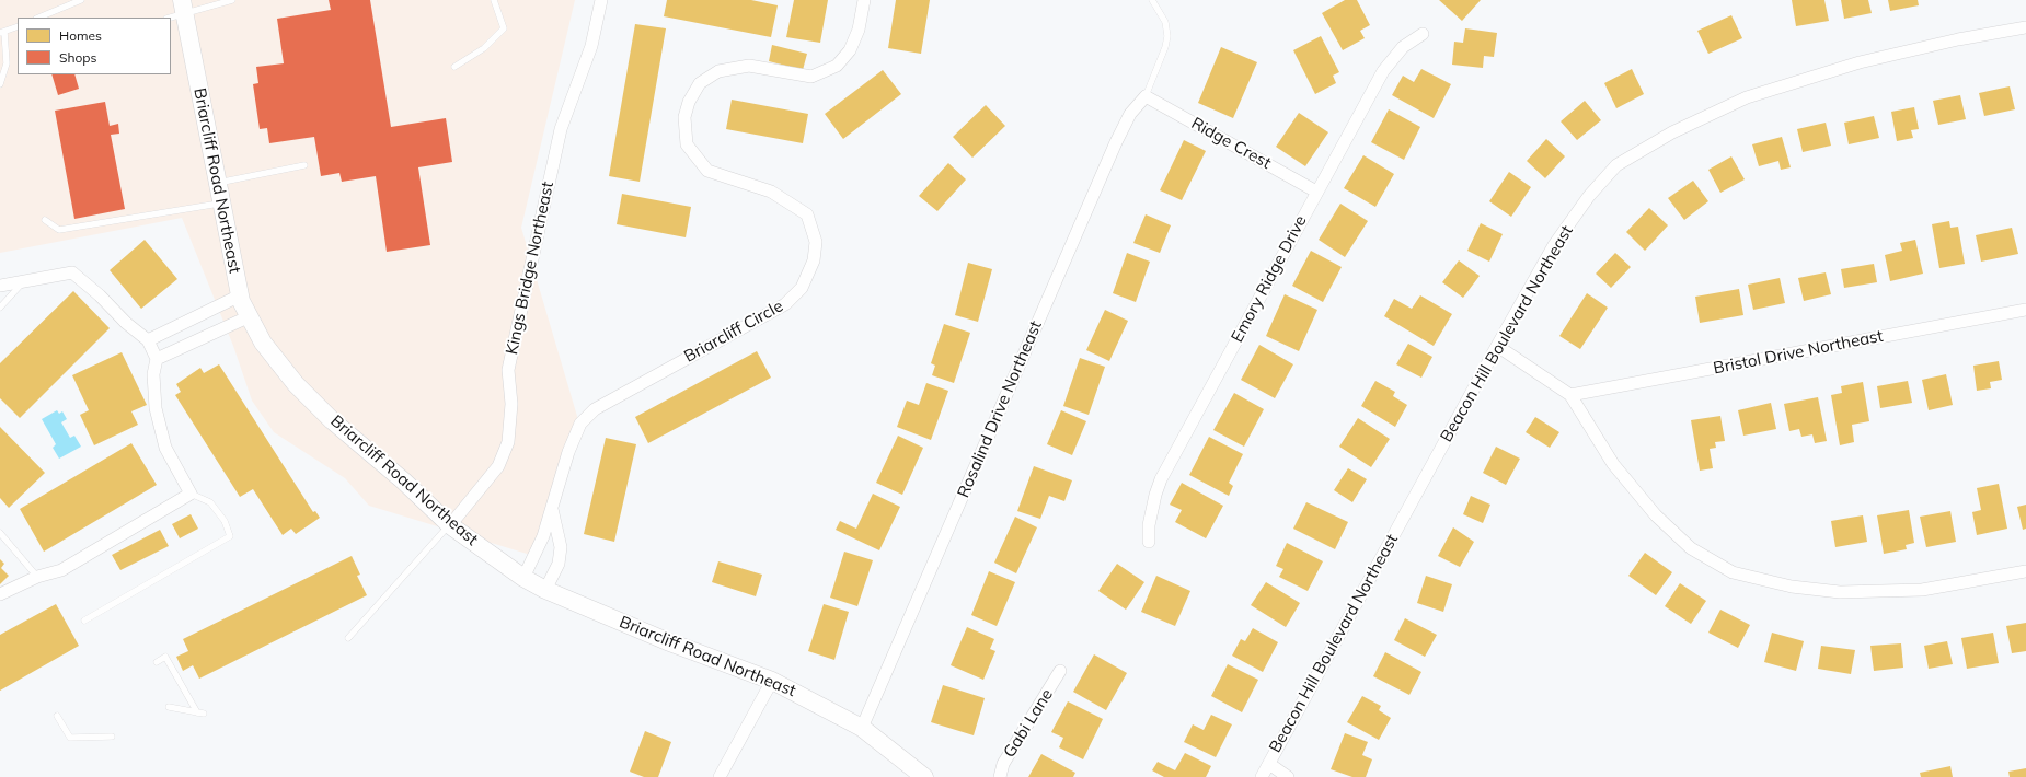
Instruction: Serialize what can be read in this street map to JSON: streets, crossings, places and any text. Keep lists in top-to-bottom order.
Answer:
{
  "streets": {
    "main road": ["Briarcliff Road Northeast"],
    "street": [
      "Ridge Crest",
      "Kings Bridge Northeast",
      "Emory Ridge Drive",
      "Briarcliff Circle",
      "Beacon Hill Boulevard Northeast",
      "Bristol Drive Northeast",
      "Rosalind Drive Northeast",
      "Gabi Lane"
    ]
  },
  "crossings": [
    ["Ridge Crest", "Emory Ridge Drive"],
    ["Ridge Crest", "Rosalind Drive Northeast"],
    ["Briarcliff Road Northeast", "Kings Bridge Northeast"],
    ["Briarcliff Road Northeast", "Briarcliff Circle"],
    ["Briarcliff Road Northeast", "Rosalind Drive Northeast"]
  ],
  "legend": ["Homes", "Shops"]
}
